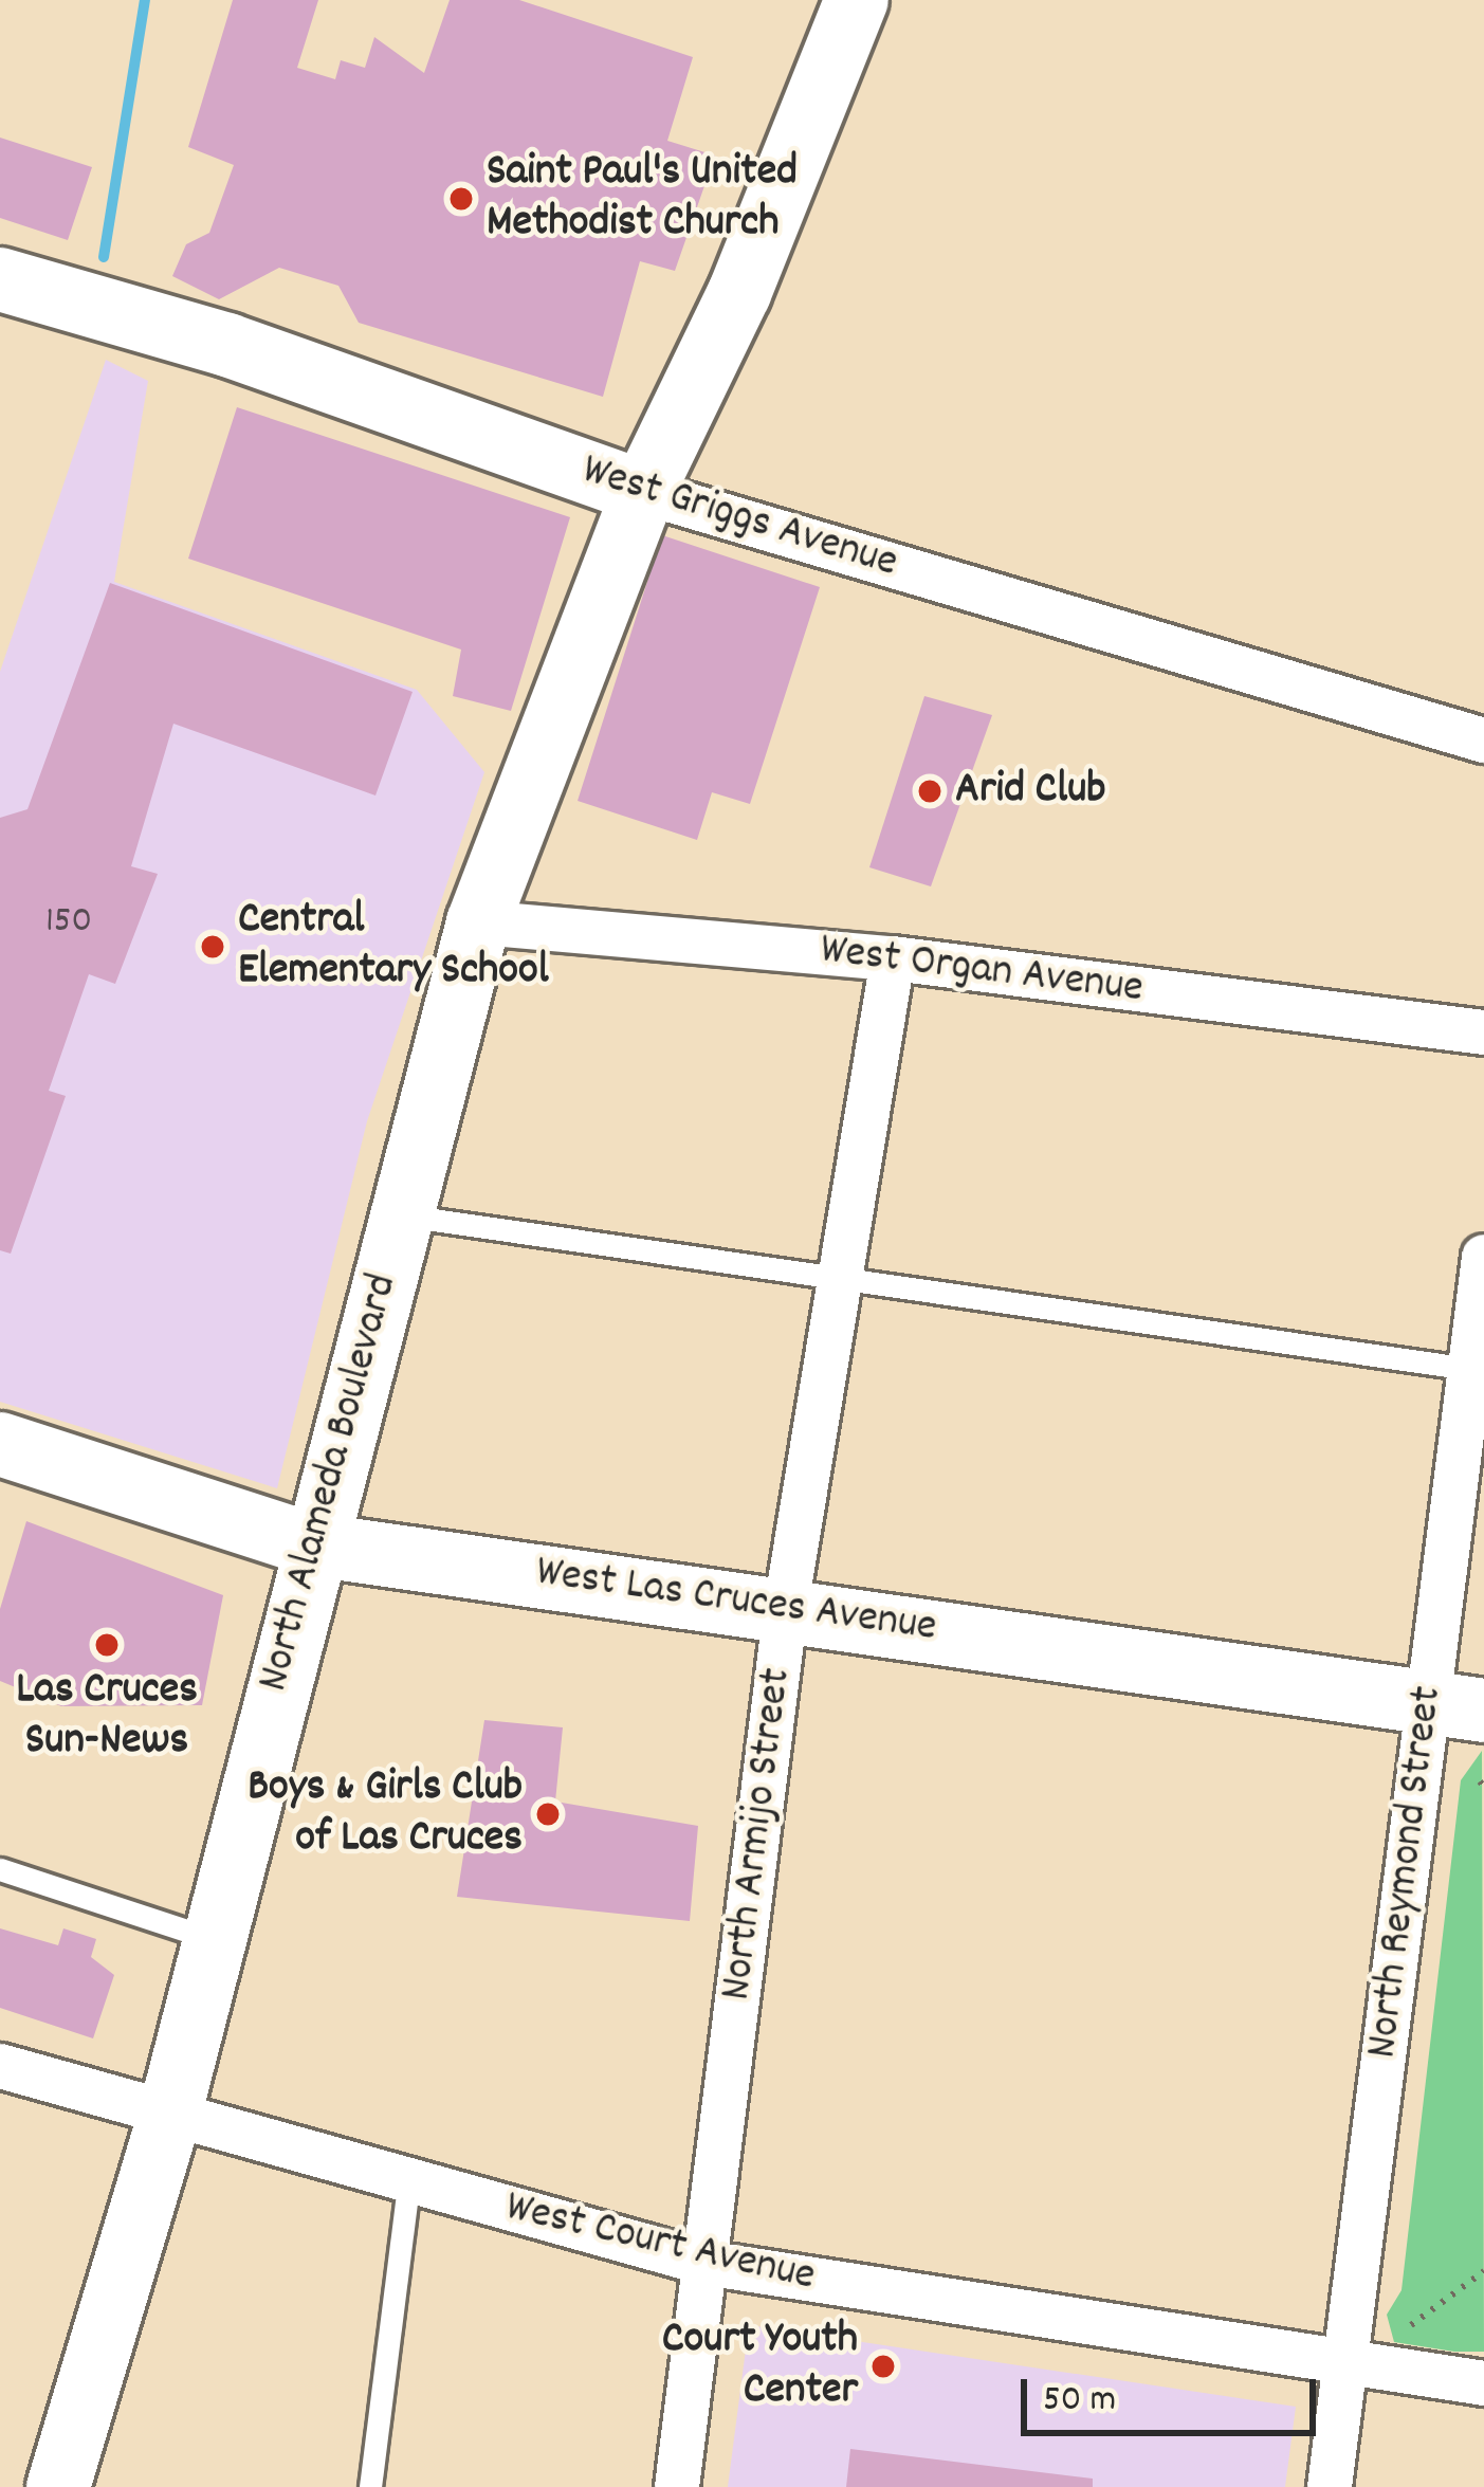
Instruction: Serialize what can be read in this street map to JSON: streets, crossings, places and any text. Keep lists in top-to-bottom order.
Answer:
{
  "streets": {
    "main road": ["West Griggs Avenue", "North Alameda Boulevard", "West Las Cruces Avenue"],
    "street": [
      "West Organ Avenue",
      "North Armijo Street",
      "North Reymond Street",
      "West Court Avenue"
    ]
  },
  "crossings": [
    ["West Griggs Avenue", "North Alameda Boulevard"],
    ["West Organ Avenue", "North Alameda Boulevard"],
    ["West Organ Avenue", "North Armijo Street"],
    ["North Alameda Boulevard", "West Las Cruces Avenue"],
    ["North Alameda Boulevard", "West Court Avenue"],
    ["West Las Cruces Avenue", "North Armijo Street"],
    ["West Las Cruces Avenue", "North Reymond Street"],
    ["North Armijo Street", "West Court Avenue"],
    ["North Reymond Street", "West Court Avenue"]
  ],
  "places": [
    "Saint Paul's United Methodist Church",
    "Arid Club",
    "Central Elementary School",
    "Las Cruces Sun-News",
    "Boys & Girls Club of Las Cruces",
    "Court Youth Center"
  ],
  "house_numbers": ["150"],
  "scale_bar": "50 m"
}
